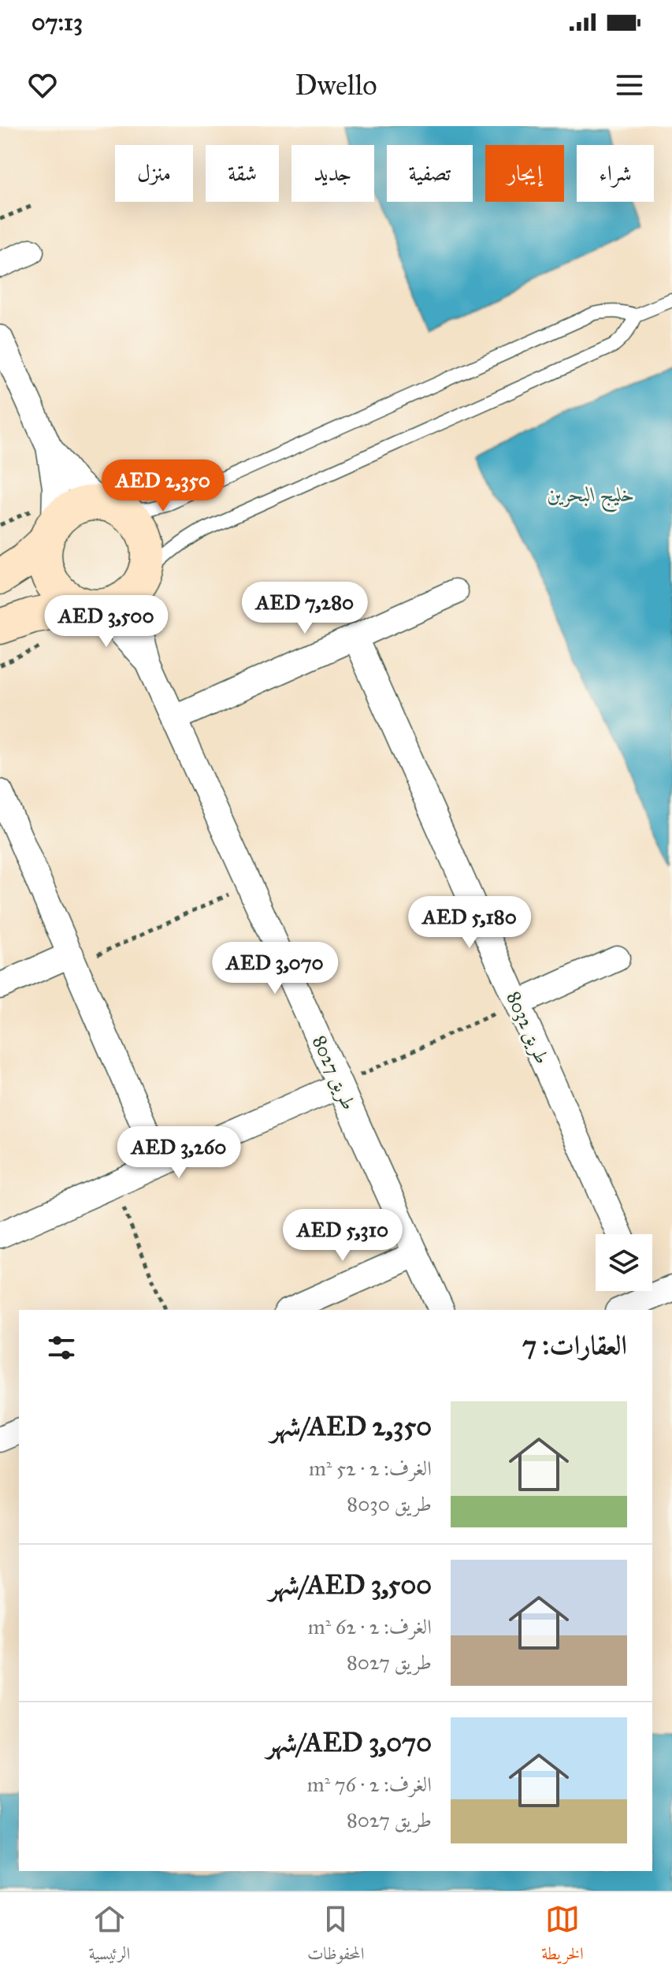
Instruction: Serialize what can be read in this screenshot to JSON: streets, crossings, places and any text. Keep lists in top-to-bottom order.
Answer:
{
  "streets": {
    "street": ["طريق 8032", "طريق 8027"]
  },
  "water": ["خليج البحرين"],
  "page": {
    "status": "07:13",
    "header": "Dwello",
    "chip": [
      "شراء",
      "إيجار",
      "تصفية",
      "جديد",
      "شقة",
      "منزل"
    ],
    "price": [
      "AED 2,350",
      "AED 7,280",
      "AED 3,500",
      "AED 5,180",
      "AED 3,070",
      "AED 3,260",
      "AED 5,310"
    ],
    "heading": "العقارات: 7",
    "list": [
      {
        "name": "AED 2,350/شهر",
        "note": "الغرف: 2 · 52 m² · طريق 8030"
      },
      {
        "name": "AED 3,500/شهر",
        "note": "الغرف: 2 · 62 m² · طريق 8027"
      },
      {
        "name": "AED 3,070/شهر",
        "note": "الغرف: 2 · 76 m² · طريق 8027"
      }
    ],
    "tabs": ["الخريطة", "المحفوظات", "الرئيسية"]
  }
}
